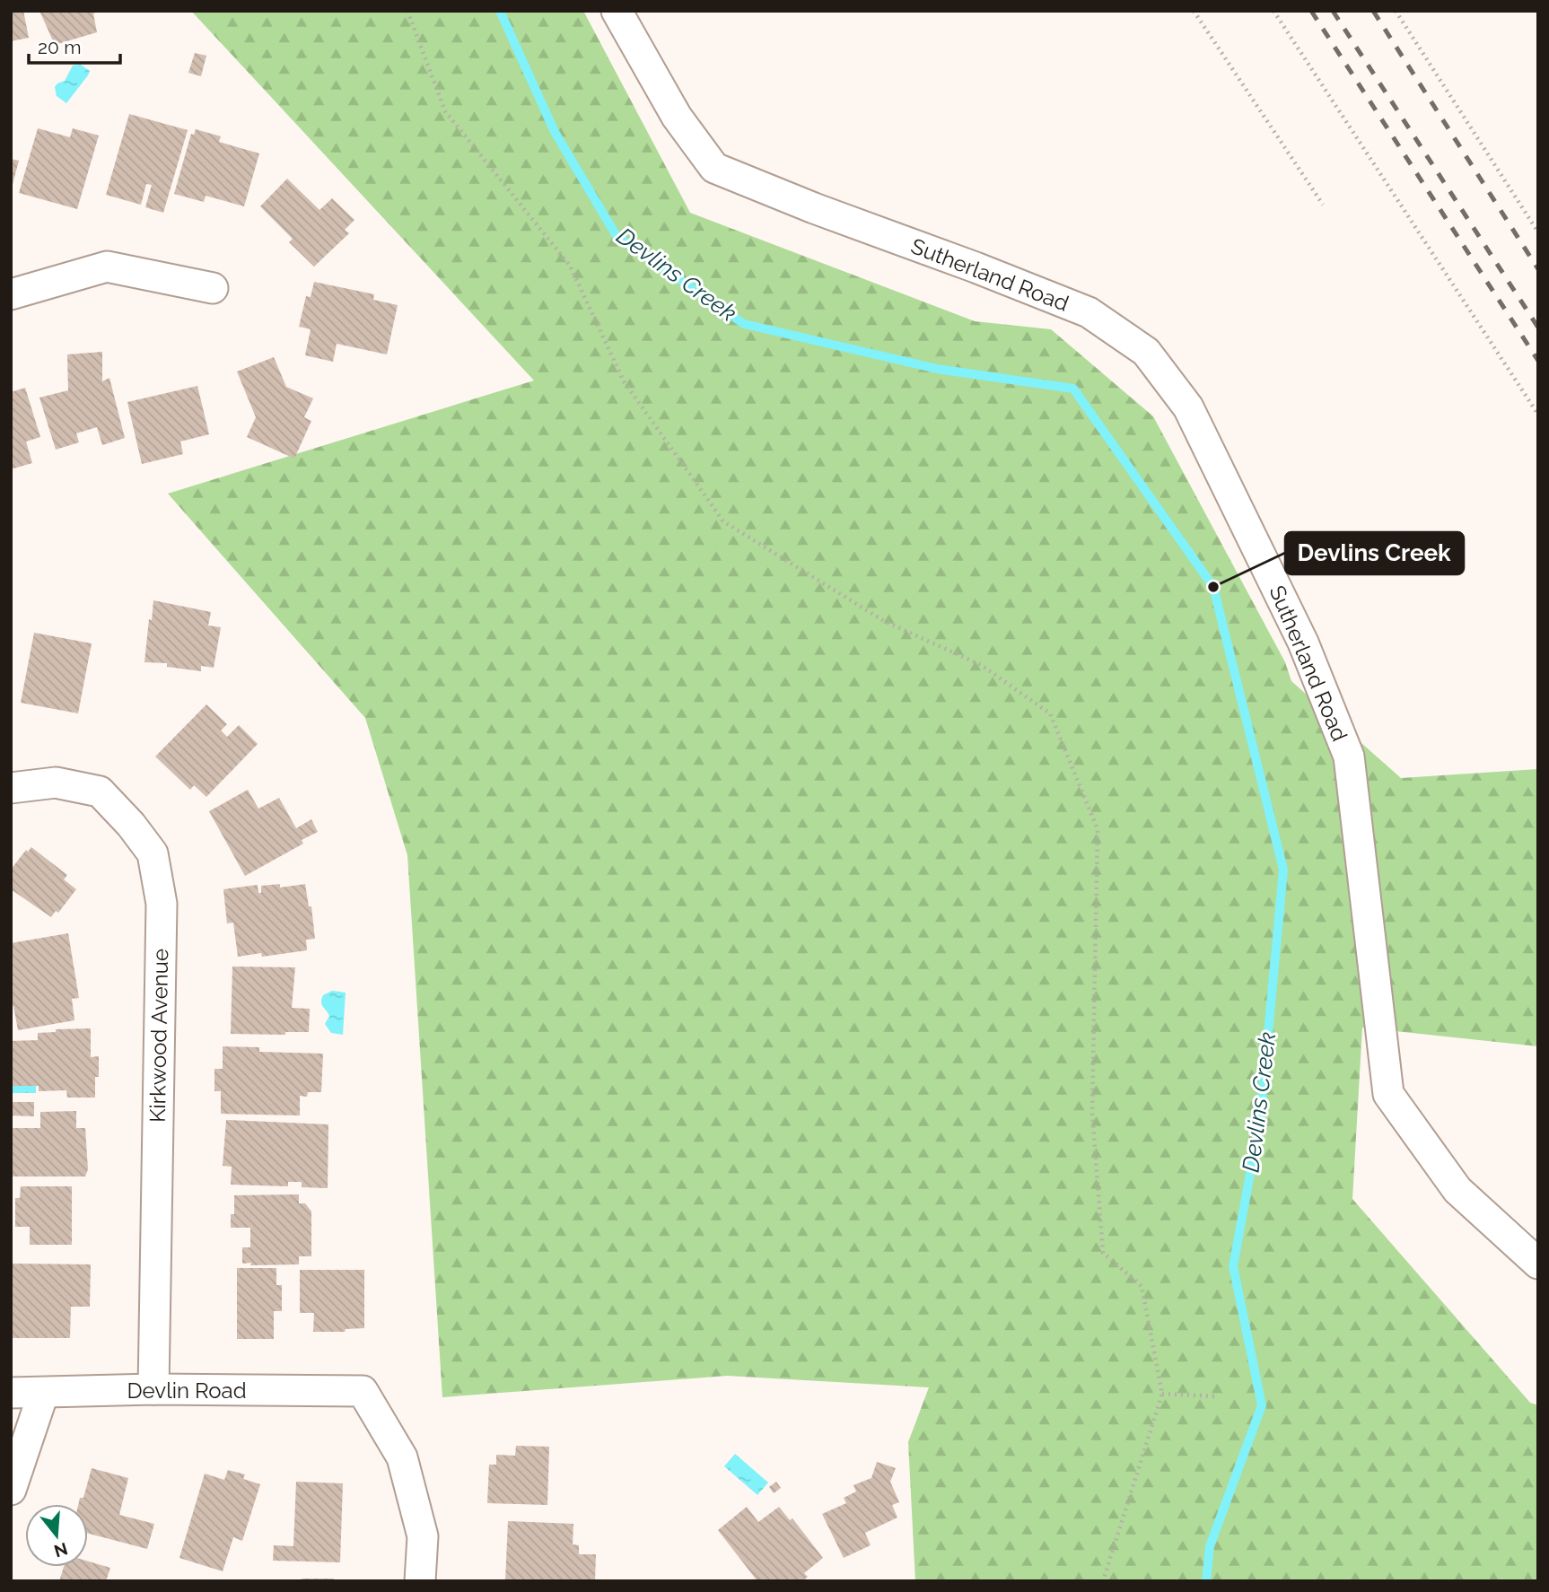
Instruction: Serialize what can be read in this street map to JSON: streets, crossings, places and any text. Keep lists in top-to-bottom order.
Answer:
{
  "streets": {
    "street": ["Sutherland Road", "Kirkwood Avenue", "Devlin Road"]
  },
  "crossings": [
    ["Kirkwood Avenue", "Devlin Road"]
  ],
  "water": ["Devlins Creek"],
  "places": ["Devlins Creek"],
  "scale_bar": "20 m",
  "north": "bottom"
}
